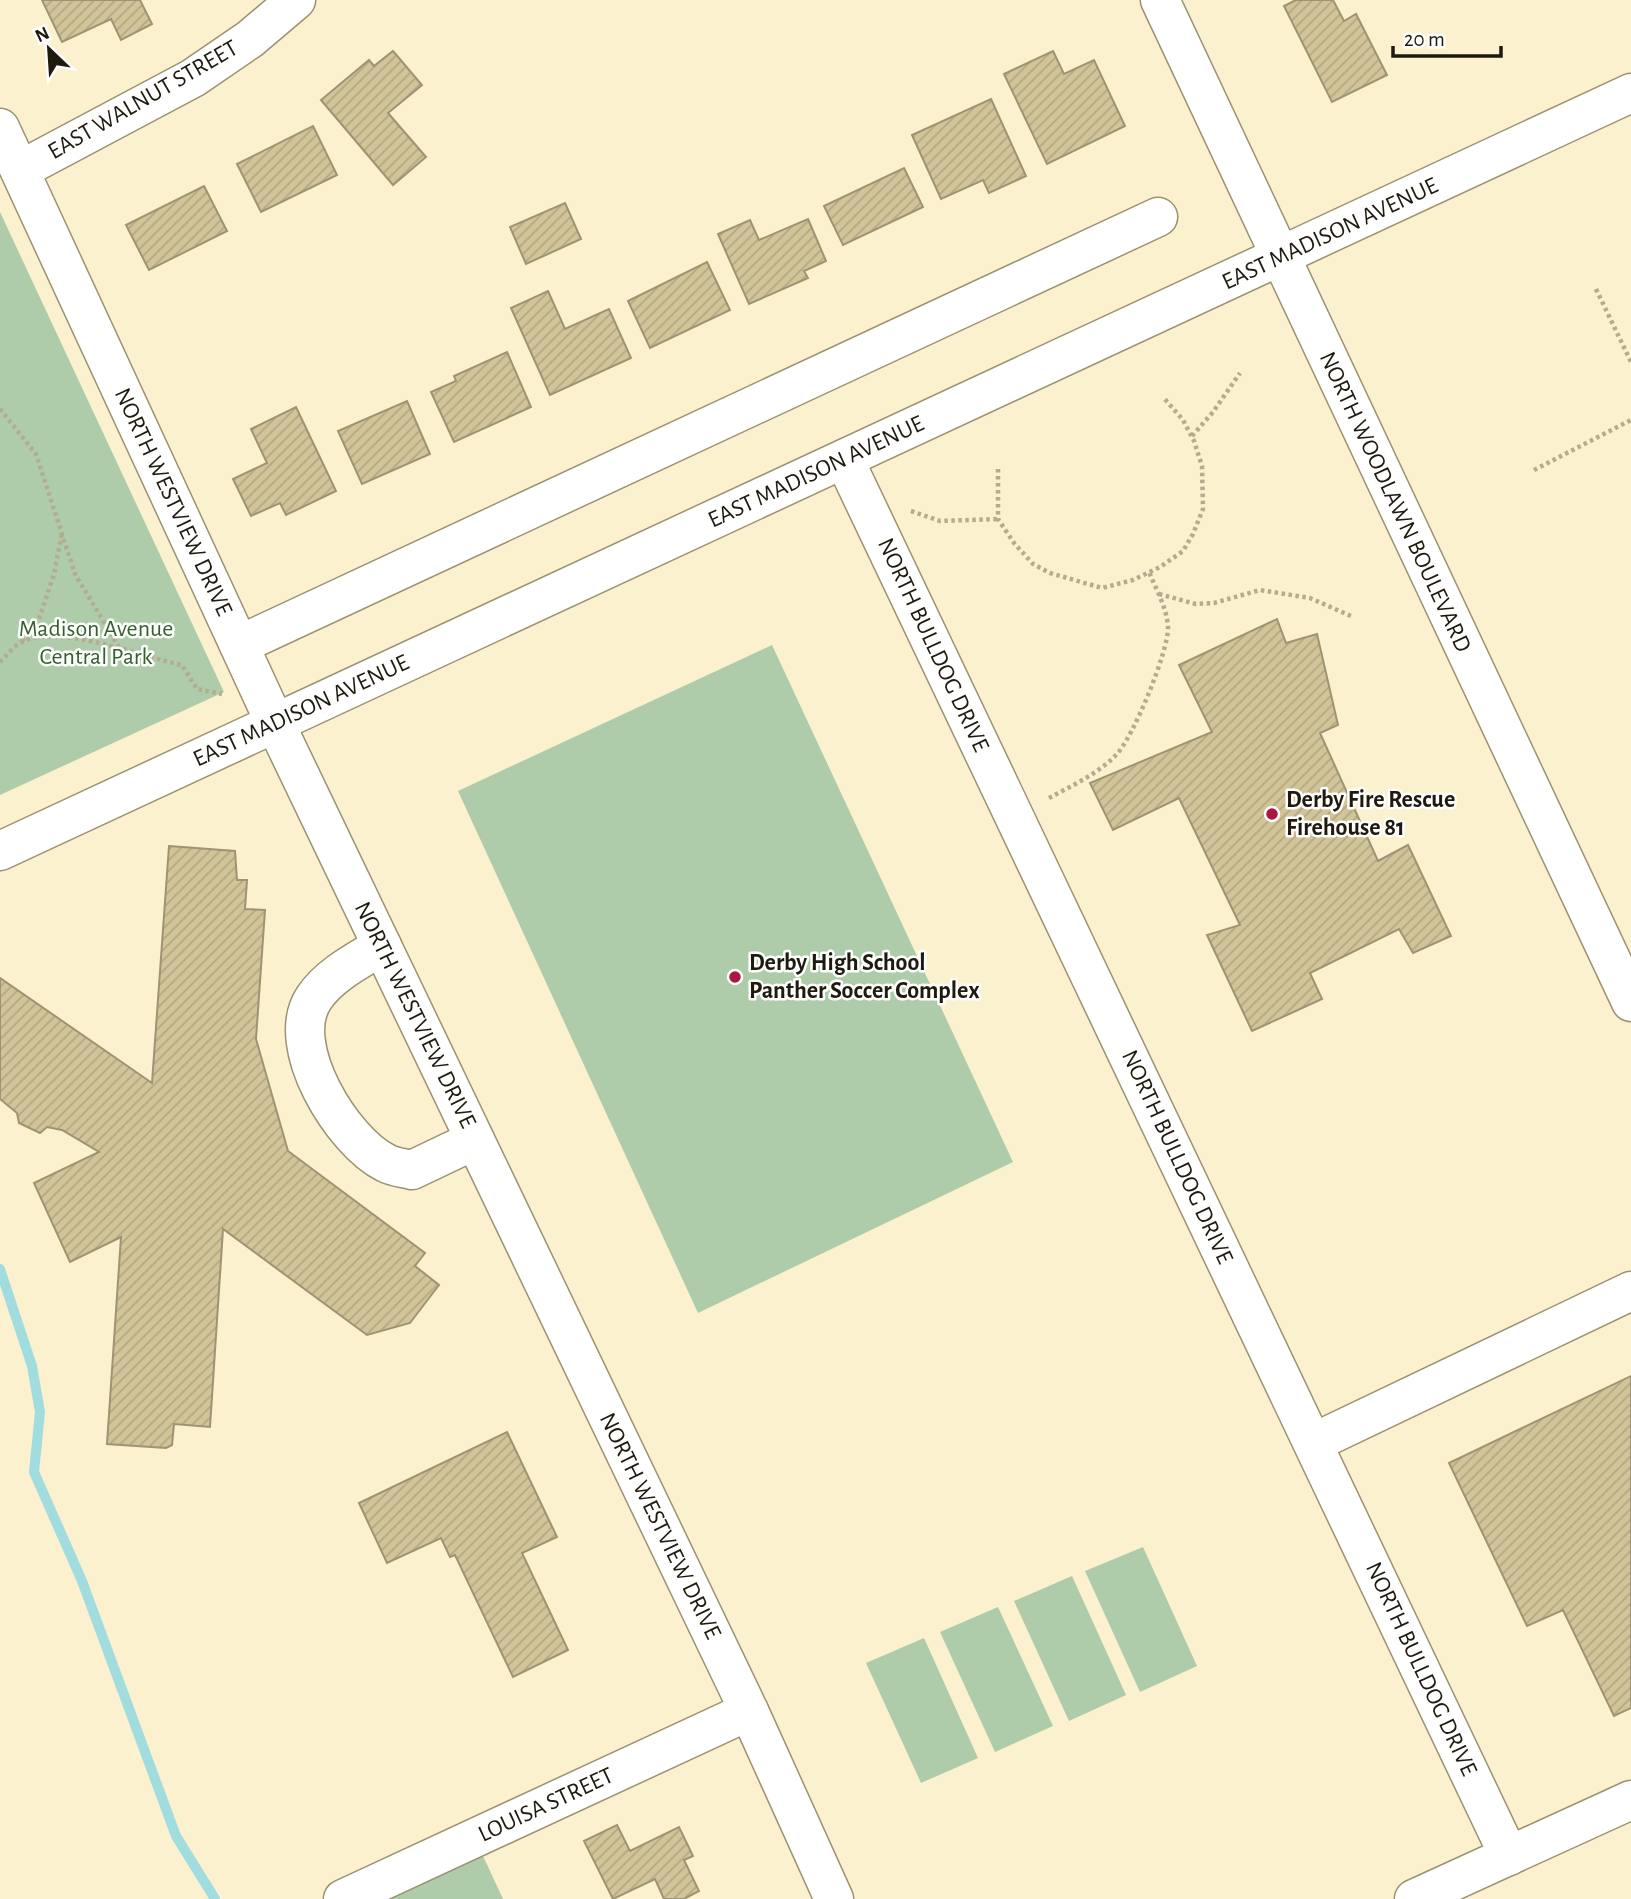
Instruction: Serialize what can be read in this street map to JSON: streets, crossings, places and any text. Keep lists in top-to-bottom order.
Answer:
{
  "streets": {
    "street": [
      "EAST WALNUT STREET",
      "EAST MADISON AVENUE",
      "NORTH WESTVIEW DRIVE",
      "NORTH WOODLAWN BOULEVARD",
      "NORTH BULLDOG DRIVE",
      "LOUISA STREET"
    ]
  },
  "crossings": [
    ["EAST WALNUT STREET", "NORTH WESTVIEW DRIVE"],
    ["EAST MADISON AVENUE", "NORTH WESTVIEW DRIVE"],
    ["EAST MADISON AVENUE", "NORTH WOODLAWN BOULEVARD"],
    ["EAST MADISON AVENUE", "NORTH BULLDOG DRIVE"],
    ["NORTH WESTVIEW DRIVE", "LOUISA STREET"]
  ],
  "parks": ["Madison Avenue Central Park"],
  "places": ["Derby Fire Rescue Firehouse 81", "Derby High School Panther Soccer Complex"],
  "scale_bar": "20 m",
  "north": "top left"
}
